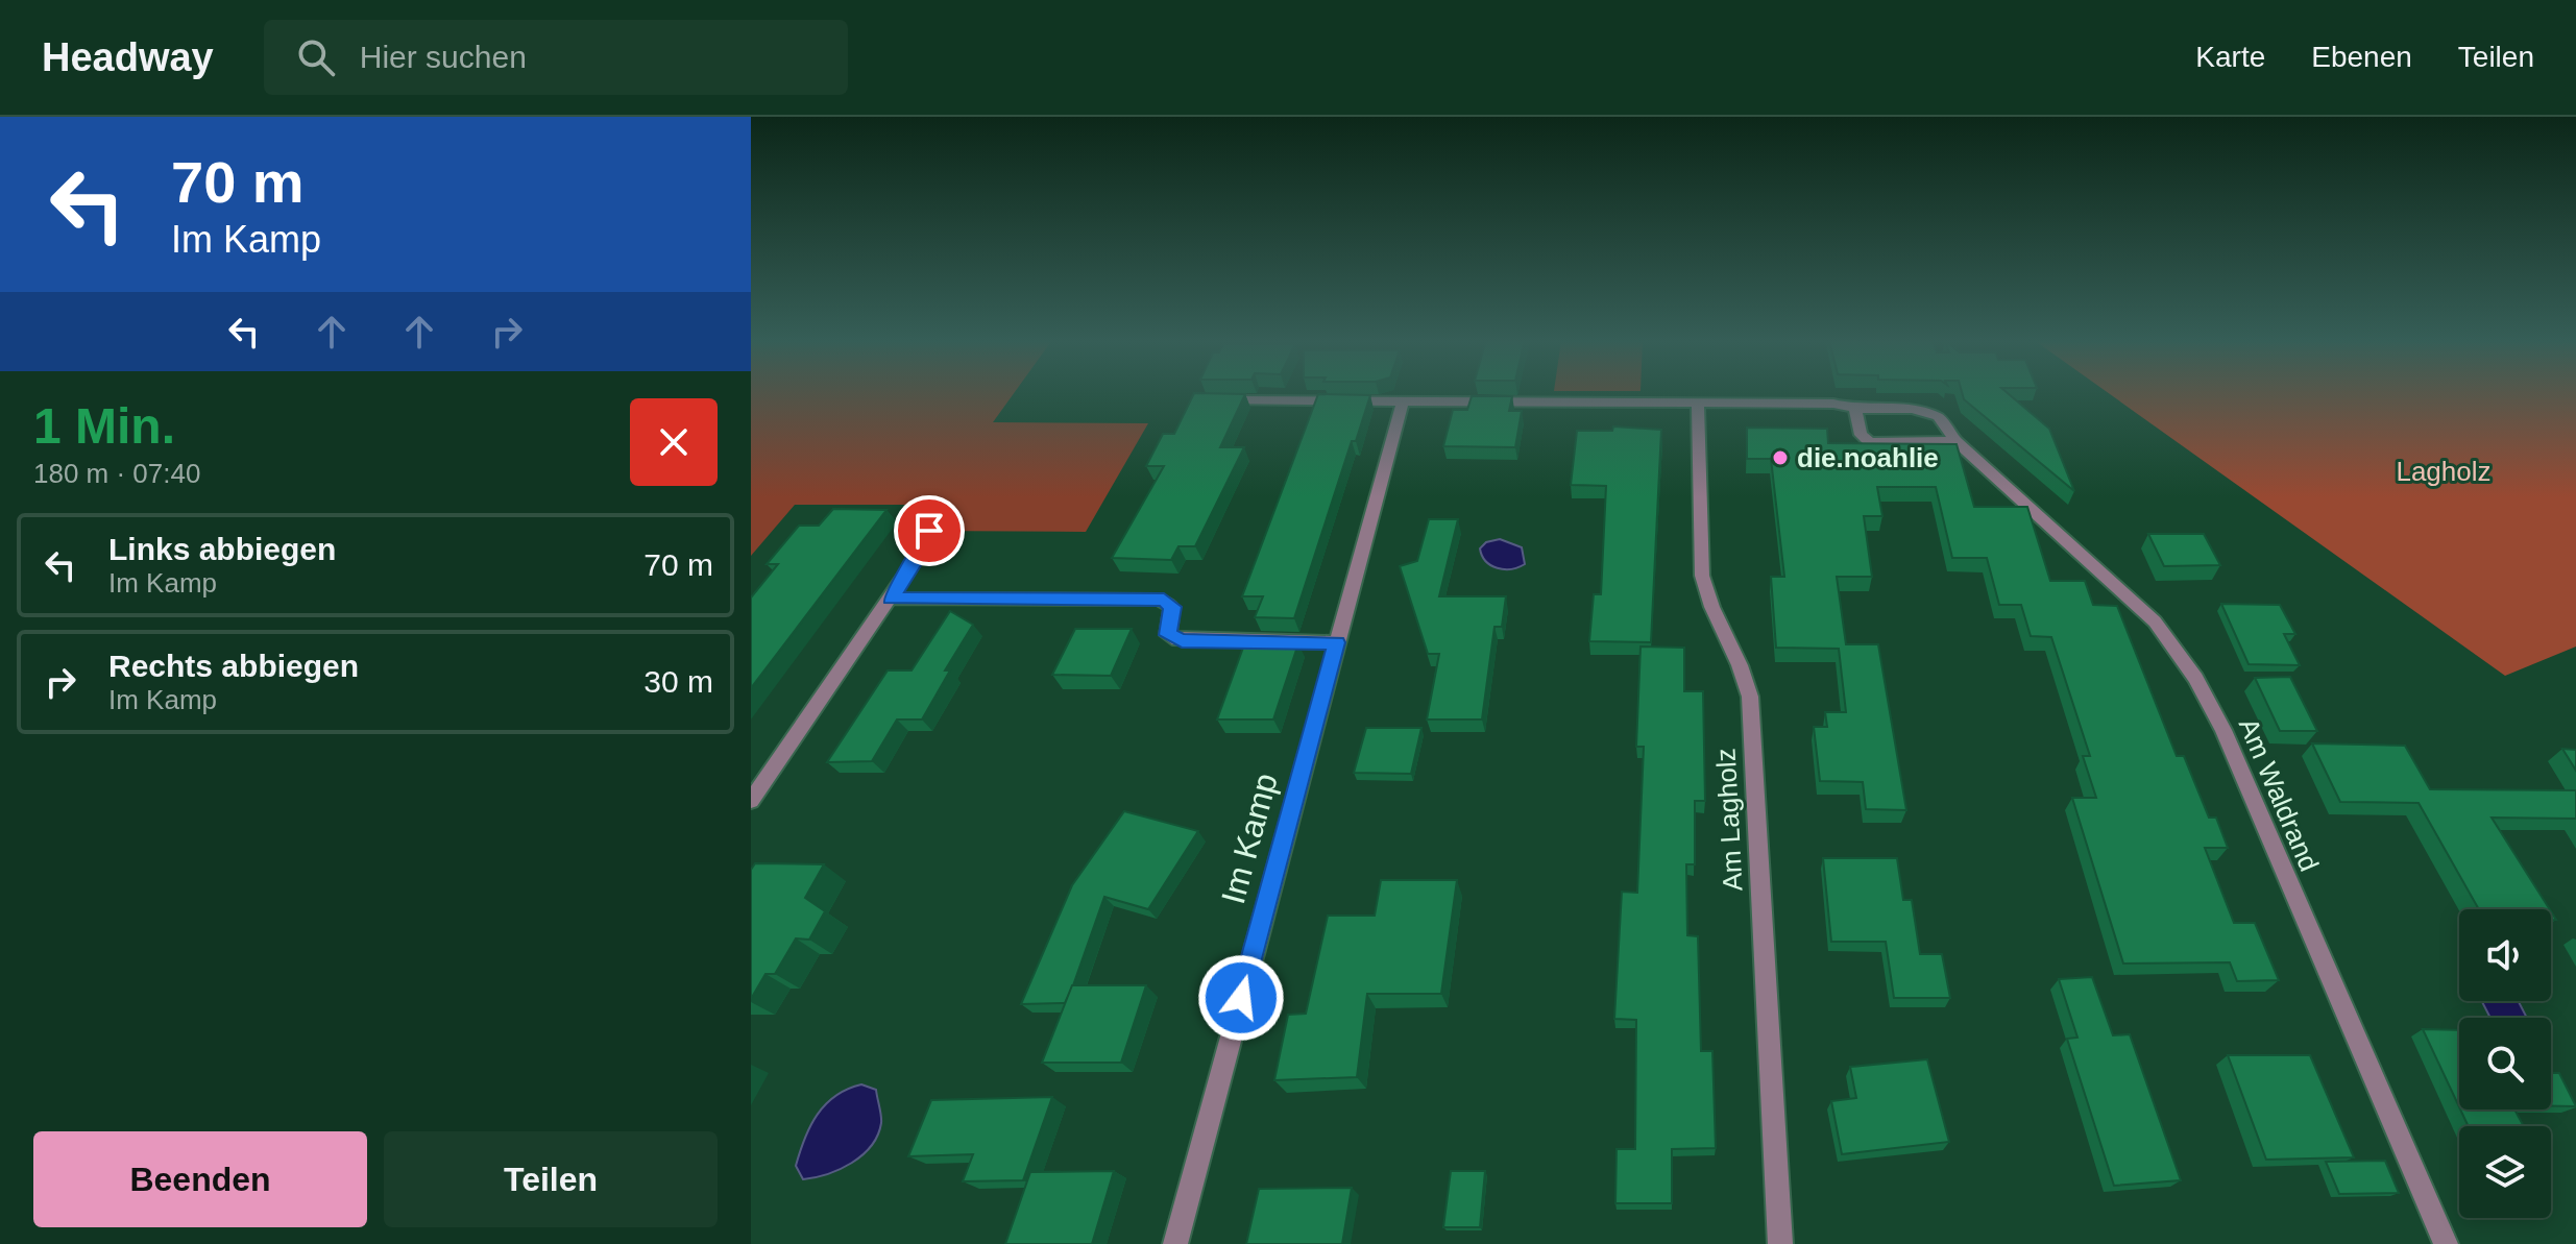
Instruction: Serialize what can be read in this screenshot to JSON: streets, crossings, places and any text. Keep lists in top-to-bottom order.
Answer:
{
  "streets": {
    "street": ["Am Waldrand", "Am Lagholz", "Im Kamp"]
  },
  "parks": ["Lagholz"],
  "places": ["die.noahlie"],
  "page": {
    "header": "Headway",
    "search": "Hier suchen",
    "nav": ["Karte", "Ebenen", "Teilen"],
    "turn": ["70 m", "Im Kamp"],
    "heading": ["1 Min.", "180 m · 07:40"],
    "list": [
      {
        "name": "Links abbiegen",
        "note": "Im Kamp",
        "value": "70 m"
      },
      {
        "name": "Rechts abbiegen",
        "note": "Im Kamp",
        "value": "30 m"
      }
    ],
    "buttons": ["Beenden", "Teilen"]
  }
}
